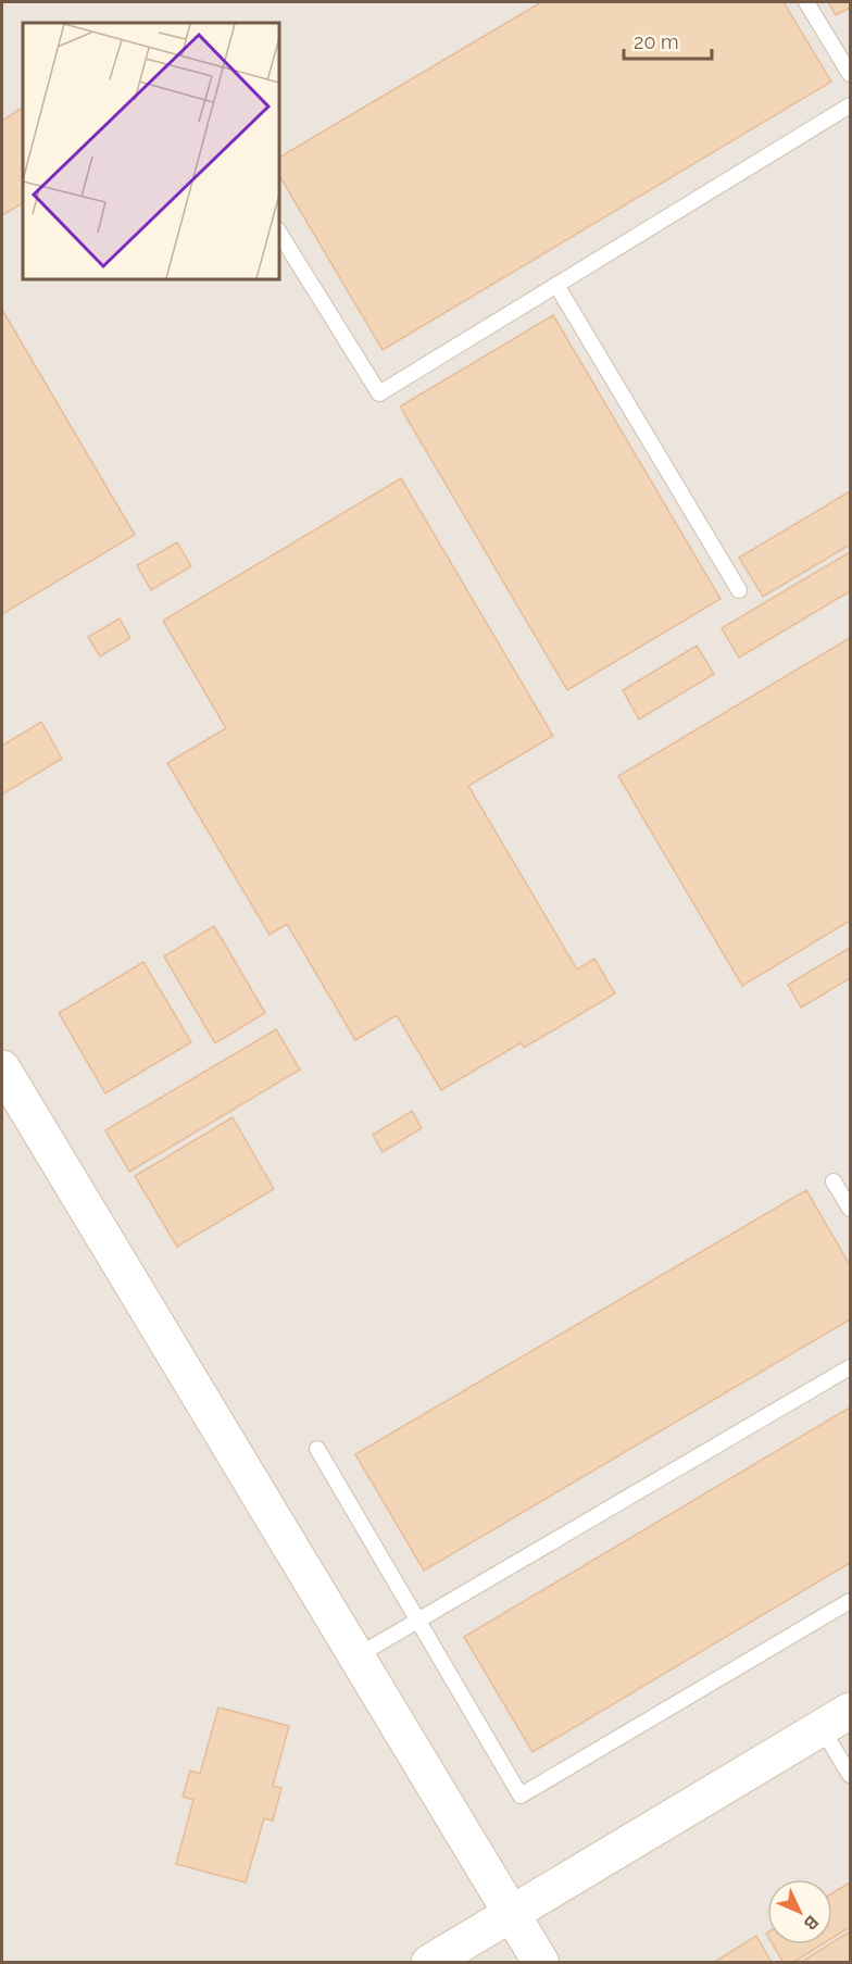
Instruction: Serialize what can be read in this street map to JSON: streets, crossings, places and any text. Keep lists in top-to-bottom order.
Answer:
{
  "scale_bar": "20 m",
  "north": "bottom right"
}
